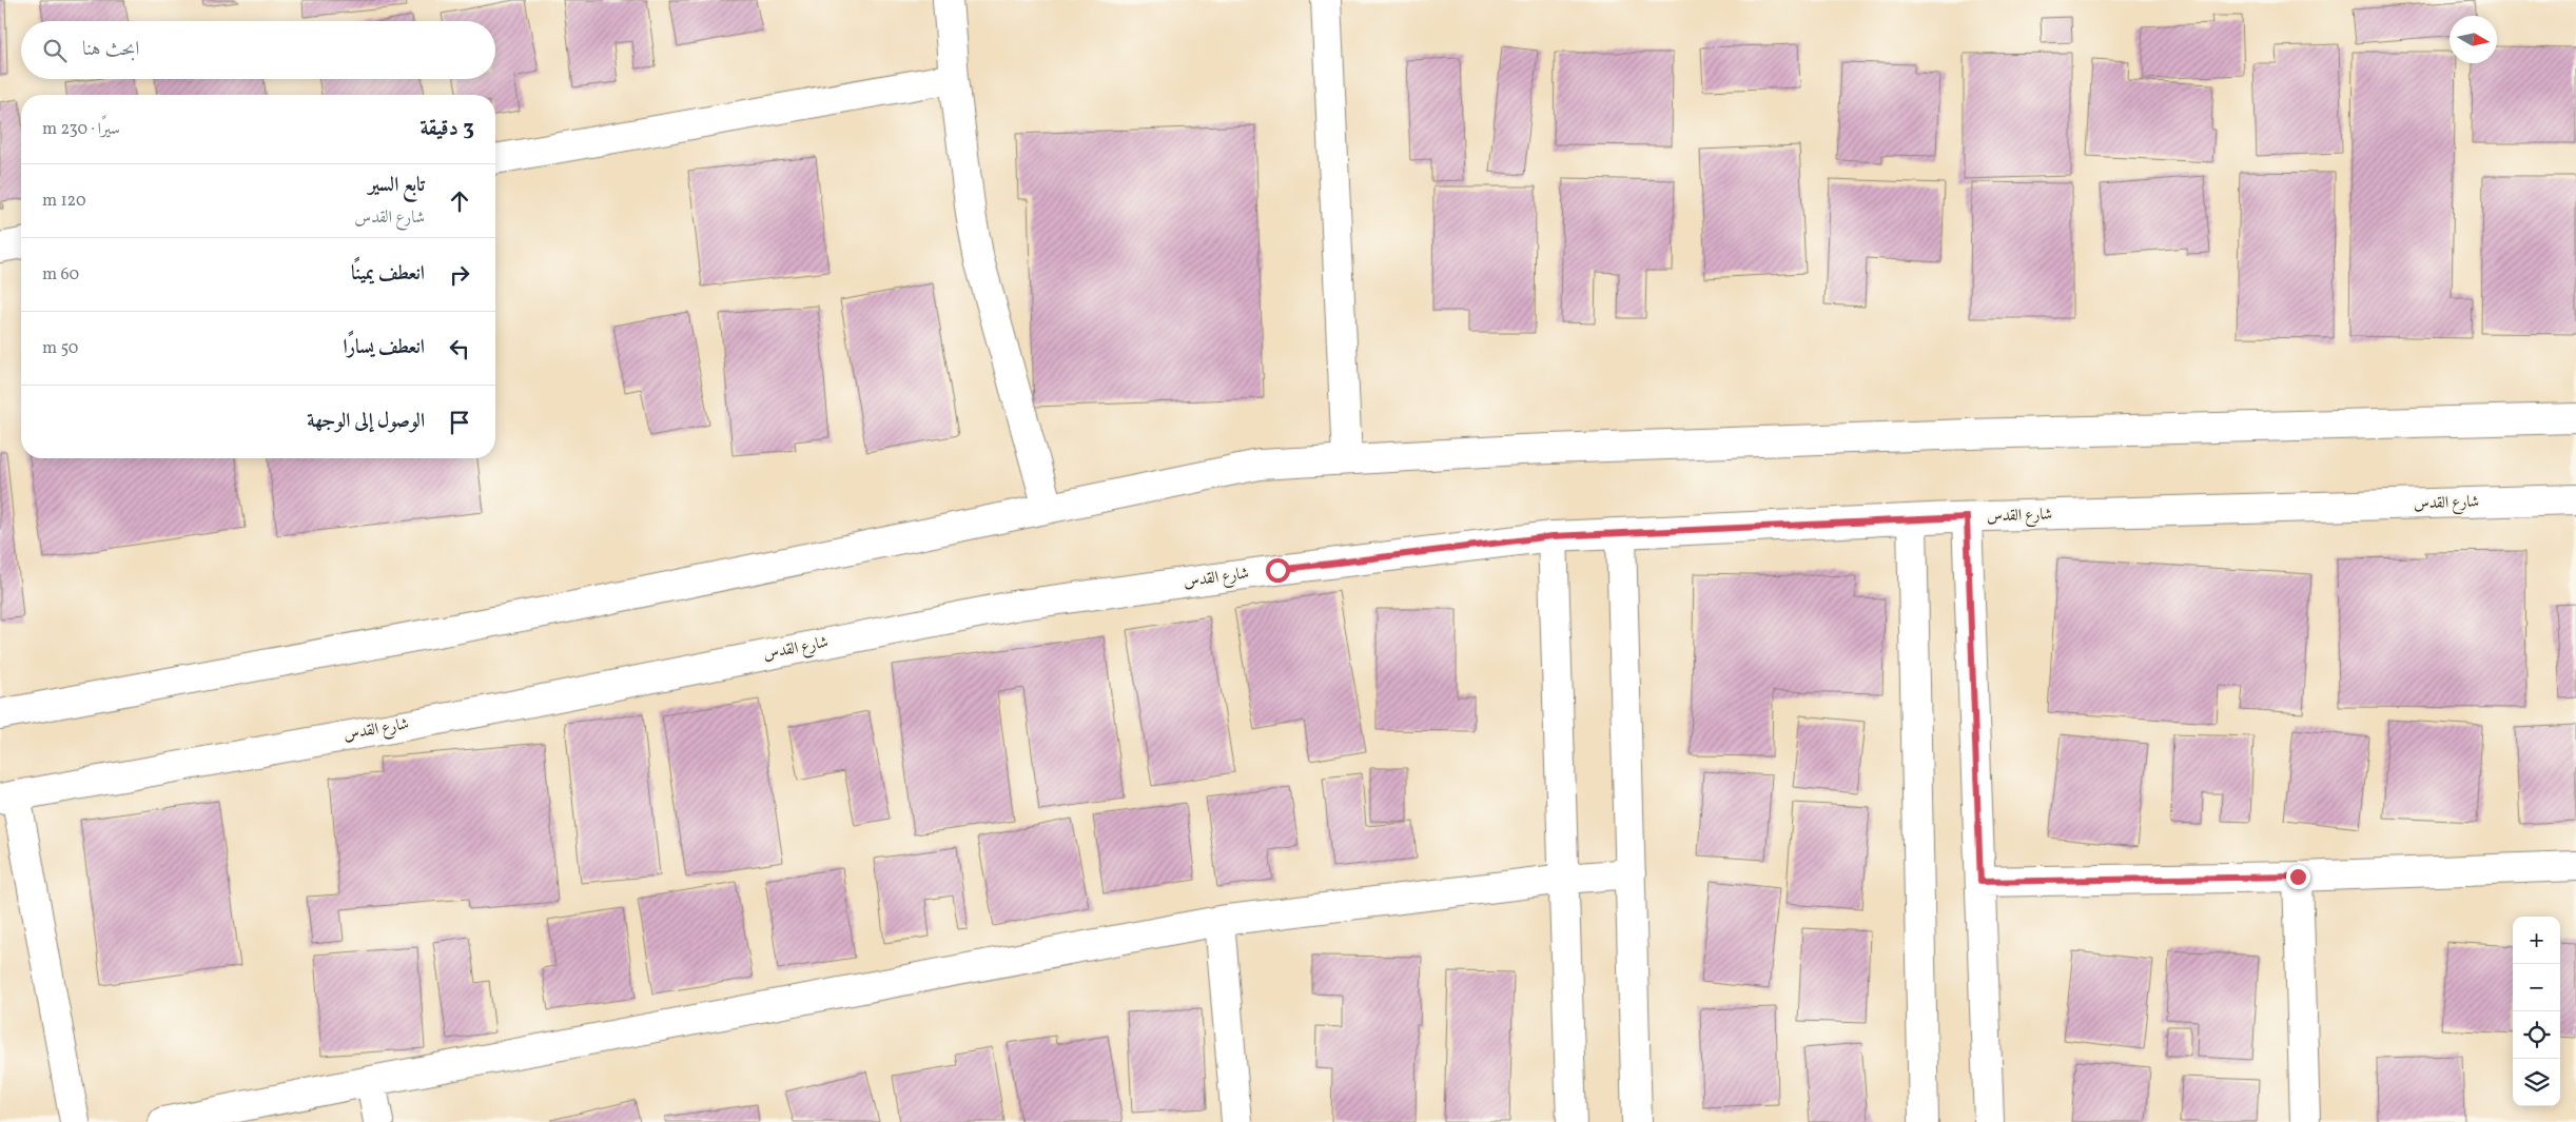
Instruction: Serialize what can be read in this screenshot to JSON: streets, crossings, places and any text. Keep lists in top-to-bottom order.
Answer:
{
  "streets": {
    "street": ["شارع القدس"]
  },
  "north": "right",
  "page": {
    "search": "ابحث هنا",
    "heading": ["3 دقيقة", "سيرًا · 230 m"],
    "list": [
      ["تابع السير", "شارع القدس", "120 m"],
      ["انعطف يمينًا", "60 m"],
      ["انعطف يسارًا", "50 m"],
      "الوصول إلى الوجهة"
    ],
    "map_buttons": ["+", "−"]
  }
}
